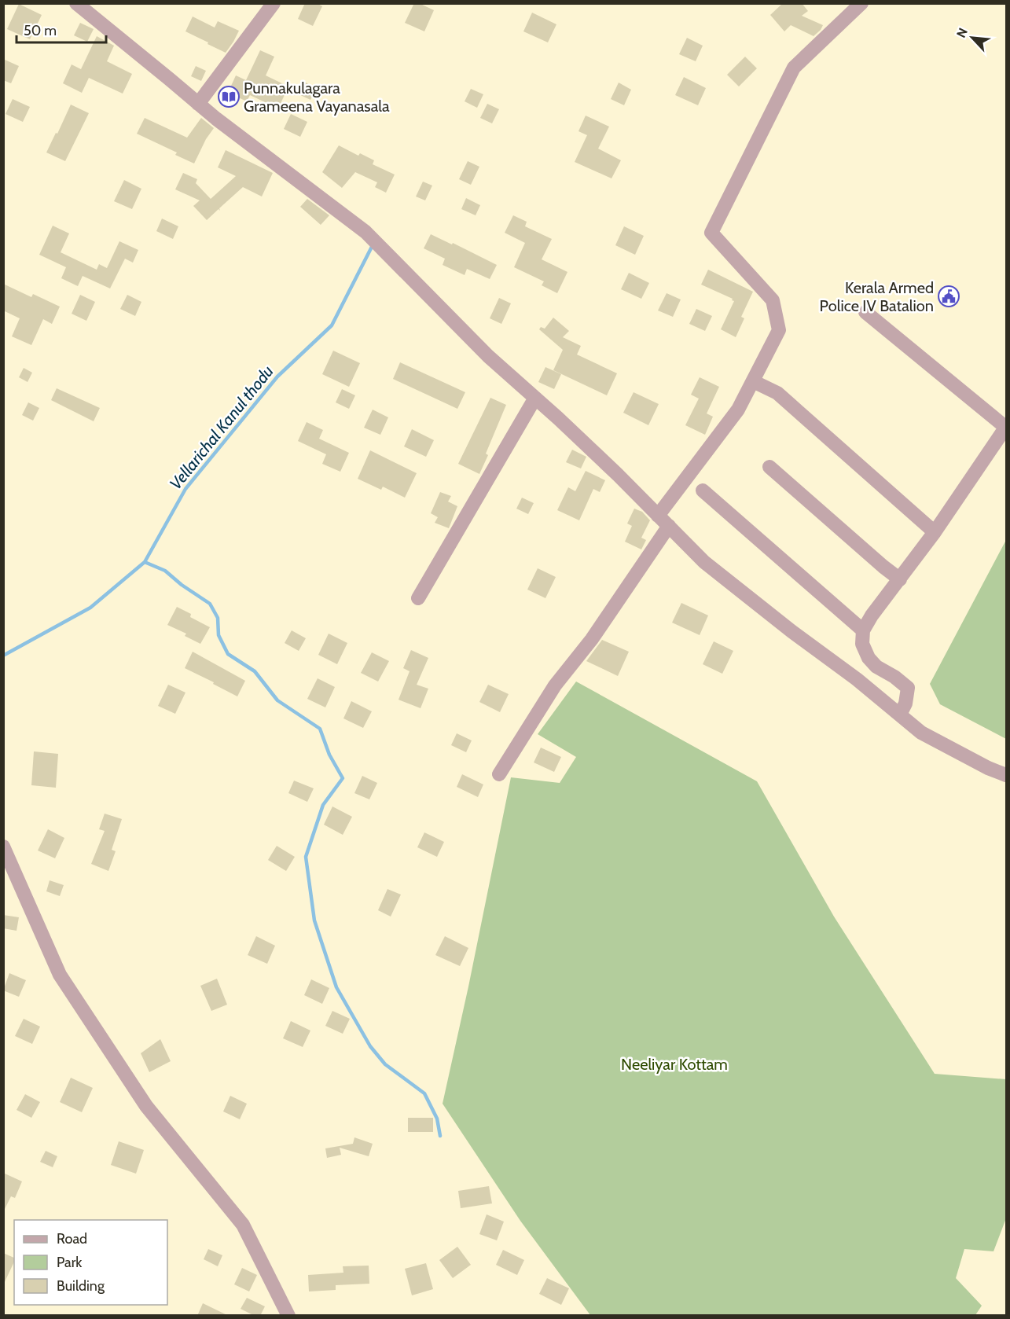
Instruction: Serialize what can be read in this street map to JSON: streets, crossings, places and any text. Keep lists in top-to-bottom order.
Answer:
{
  "water": ["Vellarichal Kanul thodu"],
  "parks": ["Neeliyar Kottam"],
  "places": {
    "library": ["Punnakulagara Grameena Vayanasala"],
    "public building": ["Kerala Armed Police IV Batalion"]
  },
  "legend": ["Road", "Park", "Building"],
  "scale_bar": "50 m",
  "north": "top left"
}
